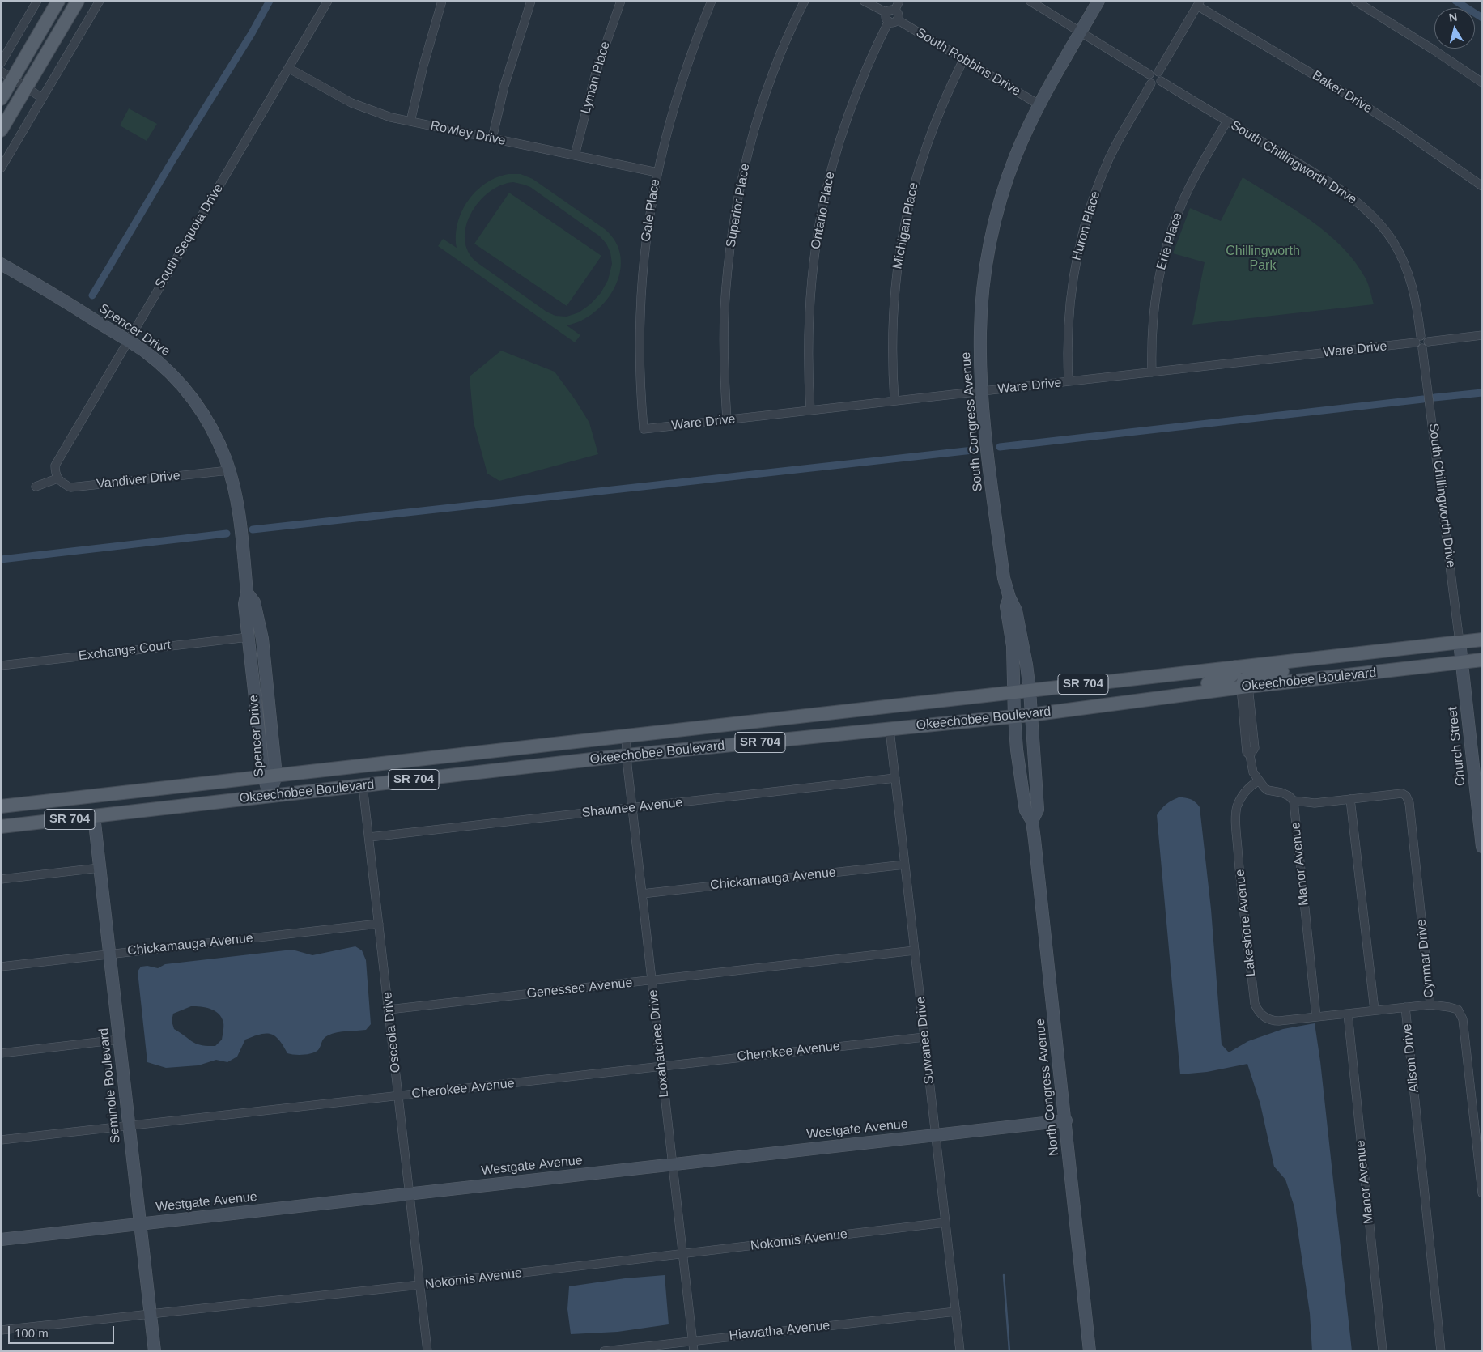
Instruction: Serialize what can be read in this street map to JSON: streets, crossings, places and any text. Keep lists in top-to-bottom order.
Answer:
{
  "streets": {
    "main road": ["Okeechobee Boulevard", "SR 704"],
    "street": [
      "South Robbins Drive",
      "Lyman Place",
      "Baker Drive",
      "Rowley Drive",
      "South Chillingworth Drive",
      "Superior Place",
      "Gale Place",
      "Ontario Place",
      "Michigan Place",
      "Huron Place",
      "South Sequoia Drive",
      "Erie Place",
      "Spencer Drive",
      "Ware Drive",
      "South Congress Avenue",
      "Vandiver Drive",
      "Exchange Court",
      "Church Street",
      "Shawnee Avenue",
      "Manor Avenue",
      "Chickamauga Avenue",
      "Lakeshore Avenue",
      "Cynmar Drive",
      "Genessee Avenue",
      "Osceola Drive",
      "Suwanee Drive",
      "Loxahatchee Drive",
      "Cherokee Avenue",
      "Alison Drive",
      "Seminole Boulevard",
      "North Congress Avenue",
      "Westgate Avenue",
      "Nokomis Avenue",
      "Hiawatha Avenue"
    ]
  },
  "crossings": [
    ["South Robbins Drive", "Ontario Place"],
    ["South Robbins Drive", "Michigan Place"],
    ["South Robbins Drive", "South Congress Avenue"],
    ["Lyman Place", "Rowley Drive"],
    ["Rowley Drive", "Gale Place"],
    ["Rowley Drive", "South Sequoia Drive"],
    ["South Chillingworth Drive", "Huron Place"],
    ["South Chillingworth Drive", "Erie Place"],
    ["South Chillingworth Drive", "Ware Drive"],
    ["South Chillingworth Drive", "Okeechobee Boulevard"],
    ["South Chillingworth Drive", "Church Street"],
    ["Superior Place", "Ware Drive"],
    ["Gale Place", "Ware Drive"],
    ["Ontario Place", "Ware Drive"],
    ["Michigan Place", "Ware Drive"],
    ["Huron Place", "Ware Drive"],
    ["South Sequoia Drive", "Spencer Drive"],
    ["South Sequoia Drive", "Vandiver Drive"],
    ["Erie Place", "Ware Drive"],
    ["Spencer Drive", "Vandiver Drive"],
    ["Spencer Drive", "Exchange Court"],
    ["Spencer Drive", "Okeechobee Boulevard"],
    ["Ware Drive", "South Congress Avenue"],
    ["South Congress Avenue", "Okeechobee Boulevard"],
    ["South Congress Avenue", "North Congress Avenue"],
    ["Okeechobee Boulevard", "Church Street"],
    ["Okeechobee Boulevard", "Osceola Drive"],
    ["Okeechobee Boulevard", "Suwanee Drive"],
    ["Okeechobee Boulevard", "Loxahatchee Drive"],
    ["Okeechobee Boulevard", "Seminole Boulevard"],
    ["Okeechobee Boulevard", "North Congress Avenue"],
    ["Shawnee Avenue", "Osceola Drive"],
    ["Shawnee Avenue", "Suwanee Drive"],
    ["Shawnee Avenue", "Loxahatchee Drive"],
    ["Manor Avenue", "Lakeshore Avenue"],
    ["Chickamauga Avenue", "Osceola Drive"],
    ["Chickamauga Avenue", "Suwanee Drive"],
    ["Chickamauga Avenue", "Loxahatchee Drive"],
    ["Chickamauga Avenue", "Seminole Boulevard"],
    ["Genessee Avenue", "Osceola Drive"],
    ["Genessee Avenue", "Suwanee Drive"],
    ["Genessee Avenue", "Loxahatchee Drive"],
    ["Osceola Drive", "Cherokee Avenue"],
    ["Osceola Drive", "Westgate Avenue"],
    ["Osceola Drive", "Nokomis Avenue"],
    ["Suwanee Drive", "Cherokee Avenue"],
    ["Suwanee Drive", "Westgate Avenue"],
    ["Suwanee Drive", "Nokomis Avenue"],
    ["Suwanee Drive", "Hiawatha Avenue"],
    ["Loxahatchee Drive", "Cherokee Avenue"],
    ["Loxahatchee Drive", "Westgate Avenue"],
    ["Loxahatchee Drive", "Nokomis Avenue"],
    ["Loxahatchee Drive", "Hiawatha Avenue"],
    ["Cherokee Avenue", "Seminole Boulevard"],
    ["Seminole Boulevard", "Westgate Avenue"],
    ["Seminole Boulevard", "Nokomis Avenue"],
    ["North Congress Avenue", "Westgate Avenue"]
  ],
  "parks": ["Chillingworth Park"],
  "scale_bar": "100 m",
  "north": "top"
}
